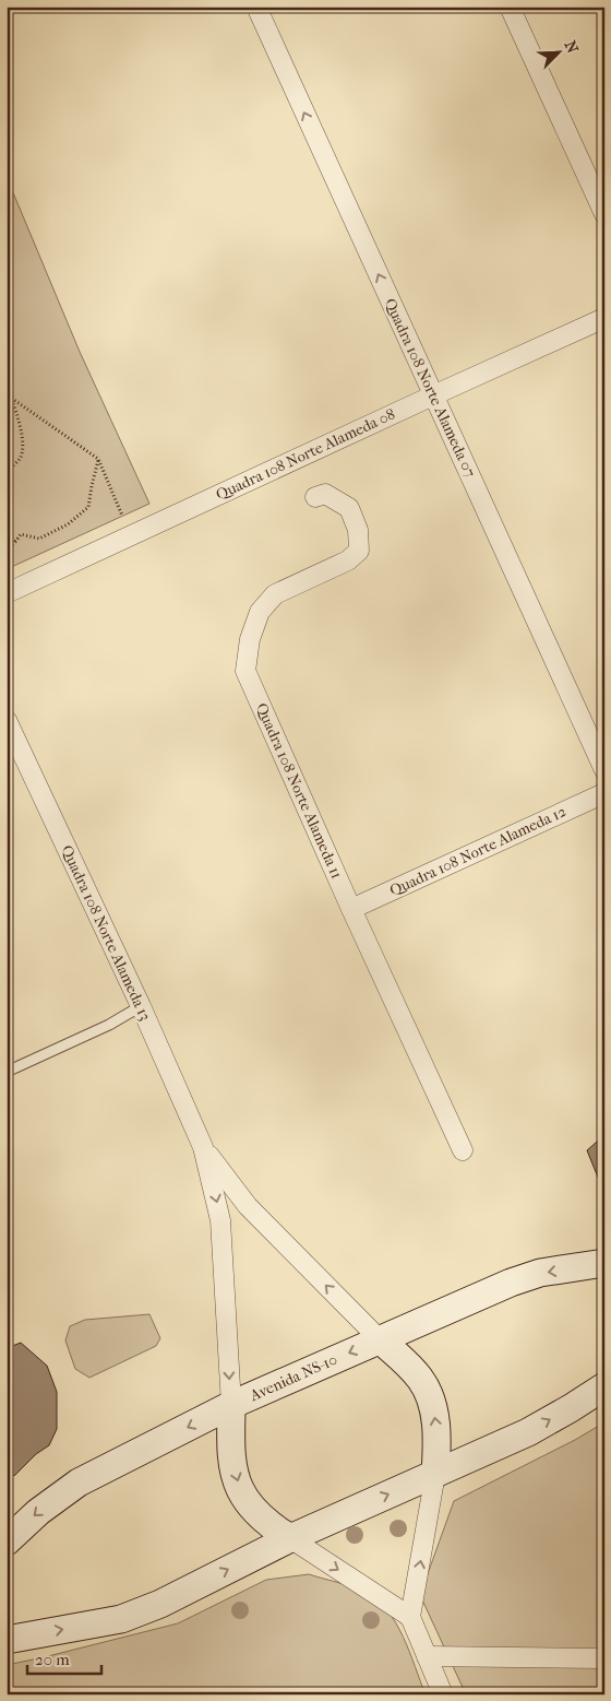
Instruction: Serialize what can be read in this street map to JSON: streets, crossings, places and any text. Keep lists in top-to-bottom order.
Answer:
{
  "streets": {
    "street": [
      "Quadra 108 Norte Alameda 07",
      "Quadra 108 Norte Alameda 08",
      "Quadra 108 Norte Alameda 11",
      "Quadra 108 Norte Alameda 12",
      "Quadra 108 Norte Alameda 13",
      "Avenida NS-10"
    ]
  },
  "crossings": [
    ["Quadra 108 Norte Alameda 07", "Quadra 108 Norte Alameda 08"],
    ["Quadra 108 Norte Alameda 11", "Quadra 108 Norte Alameda 12"]
  ],
  "one_way": ["Quadra 108 Norte Alameda 07"],
  "scale_bar": "20 m",
  "north": "top right"
}
